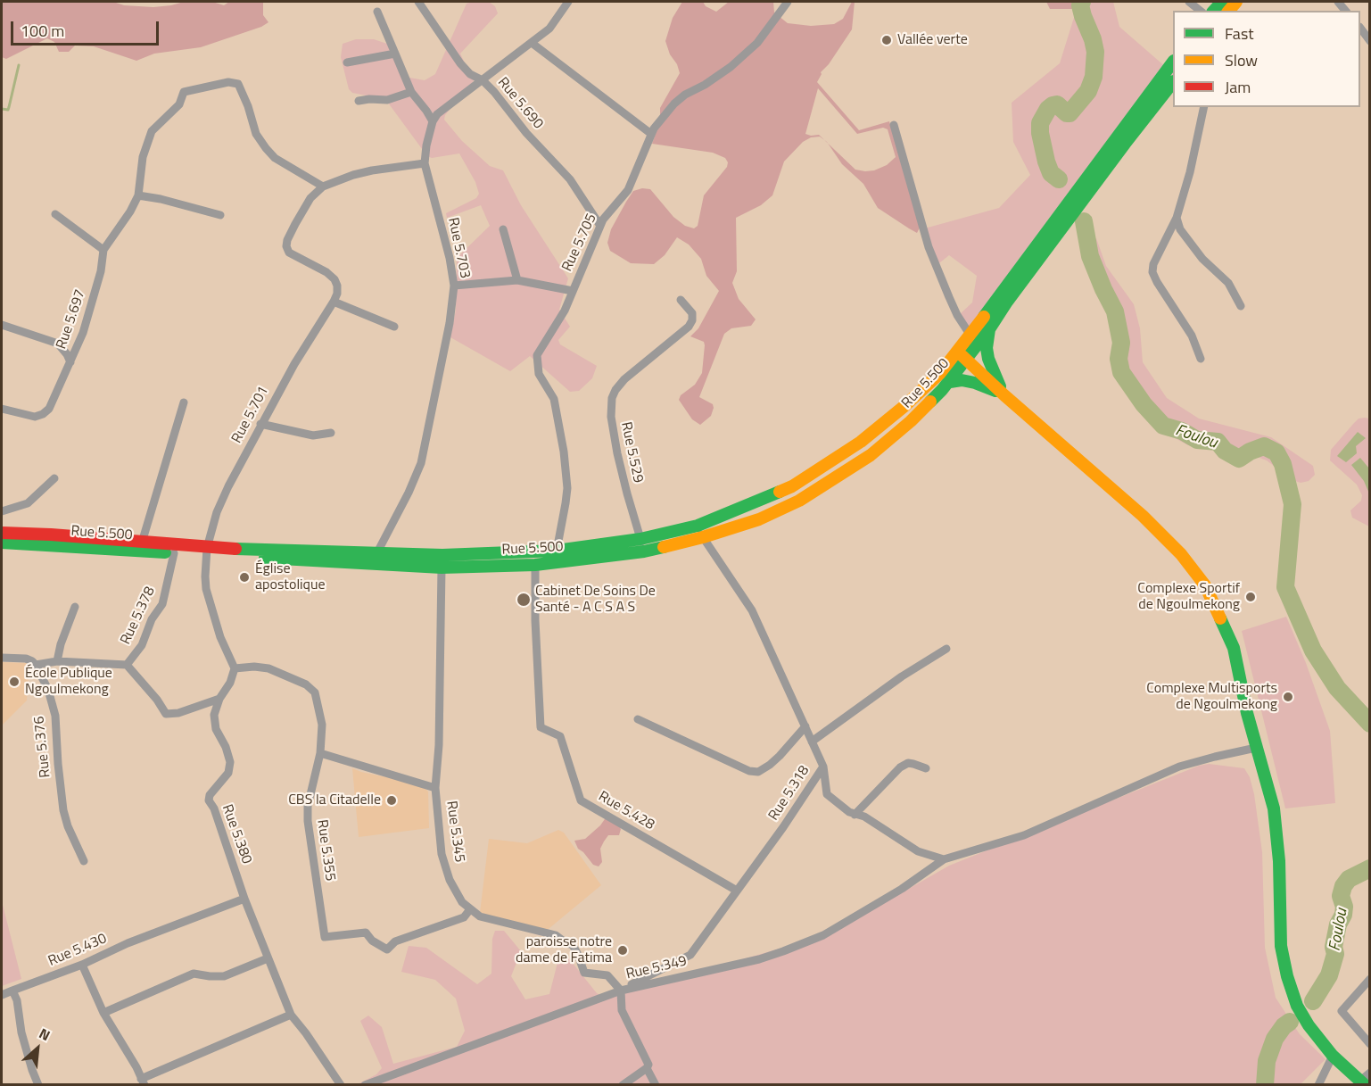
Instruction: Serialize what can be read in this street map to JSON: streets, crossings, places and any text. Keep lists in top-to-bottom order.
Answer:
{
  "streets": {
    "main road": ["Rue 5.500"],
    "street": [
      "Rue 5.690",
      "Rue 5.705",
      "Rue 5.703",
      "Rue 5.697",
      "Rue 5.701",
      "Rue 5.529",
      "Rue 5.378",
      "Rue 5.376",
      "Rue 5.318",
      "Rue 5.428",
      "Rue 5.345",
      "Rue 5.380",
      "Rue 5.355",
      "Rue 5.430",
      "Rue 5.349"
    ]
  },
  "crossings": [
    ["Rue 5.690", "Rue 5.705"],
    ["Rue 5.705", "Rue 5.500"],
    ["Rue 5.703", "Rue 5.500"],
    ["Rue 5.500", "Rue 5.701"],
    ["Rue 5.500", "Rue 5.529"],
    ["Rue 5.500", "Rue 5.378"],
    ["Rue 5.500", "Rue 5.318"],
    ["Rue 5.500", "Rue 5.428"],
    ["Rue 5.500", "Rue 5.345"],
    ["Rue 5.378", "Rue 5.380"],
    ["Rue 5.318", "Rue 5.428"],
    ["Rue 5.318", "Rue 5.345"],
    ["Rue 5.318", "Rue 5.349"],
    ["Rue 5.345", "Rue 5.355"],
    ["Rue 5.345", "Rue 5.349"],
    ["Rue 5.380", "Rue 5.355"],
    ["Rue 5.380", "Rue 5.430"]
  ],
  "water": ["Foulou"],
  "places": [
    "Vallée verte",
    "Église apostolique",
    "Complexe Sportif de Ngoulmekong",
    "Cabinet De Soins De Santé - A C S A S",
    "École Publique Ngoulmekong",
    "Complexe Multisports de Ngoulmekong",
    "CBS la Citadelle",
    "paroisse notre dame de Fatima"
  ],
  "legend": ["Fast", "Slow", "Jam"],
  "scale_bar": "100 m",
  "north": "top right"
}
